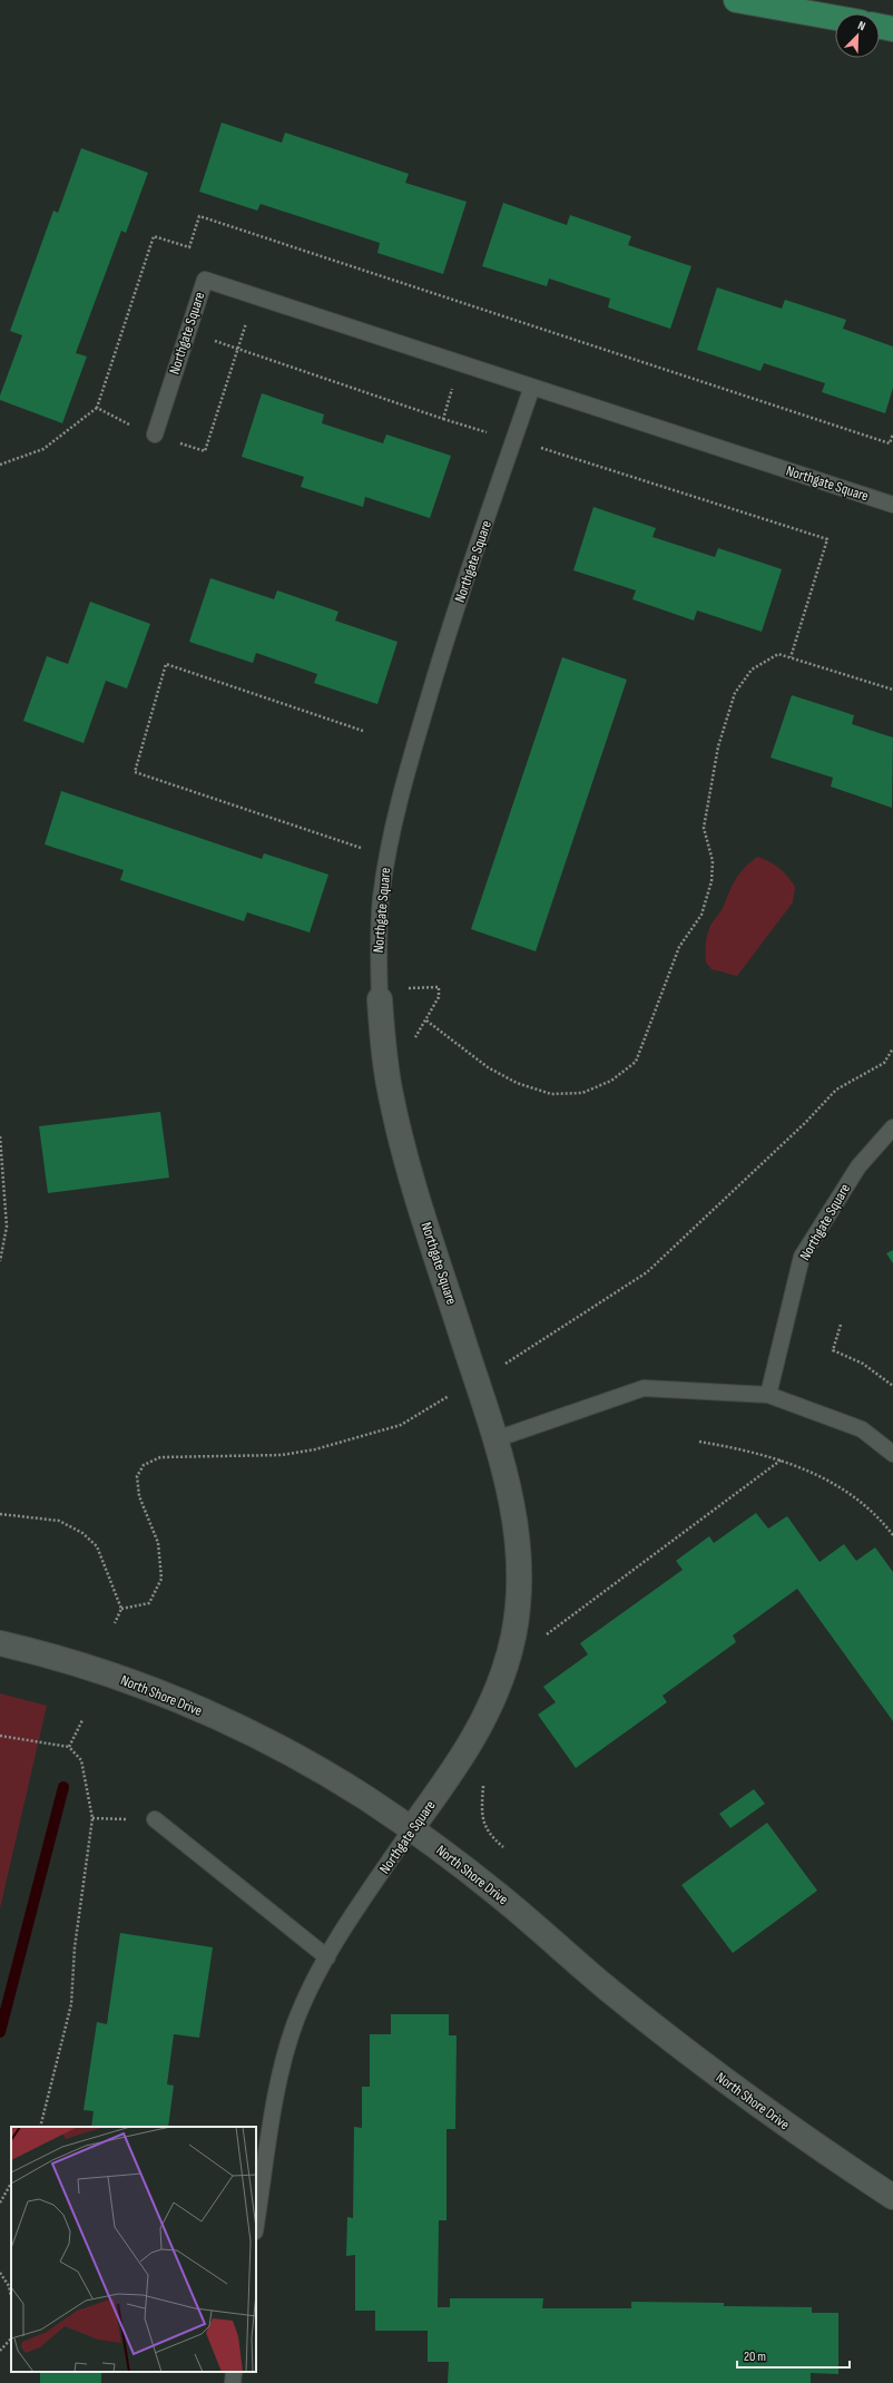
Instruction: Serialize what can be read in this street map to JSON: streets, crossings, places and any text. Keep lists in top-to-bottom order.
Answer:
{
  "streets": {
    "street": ["Northgate Square", "North Shore Drive"]
  },
  "crossings": [
    ["Northgate Square", "North Shore Drive"]
  ],
  "scale_bar": "20 m",
  "north": "top right"
}
